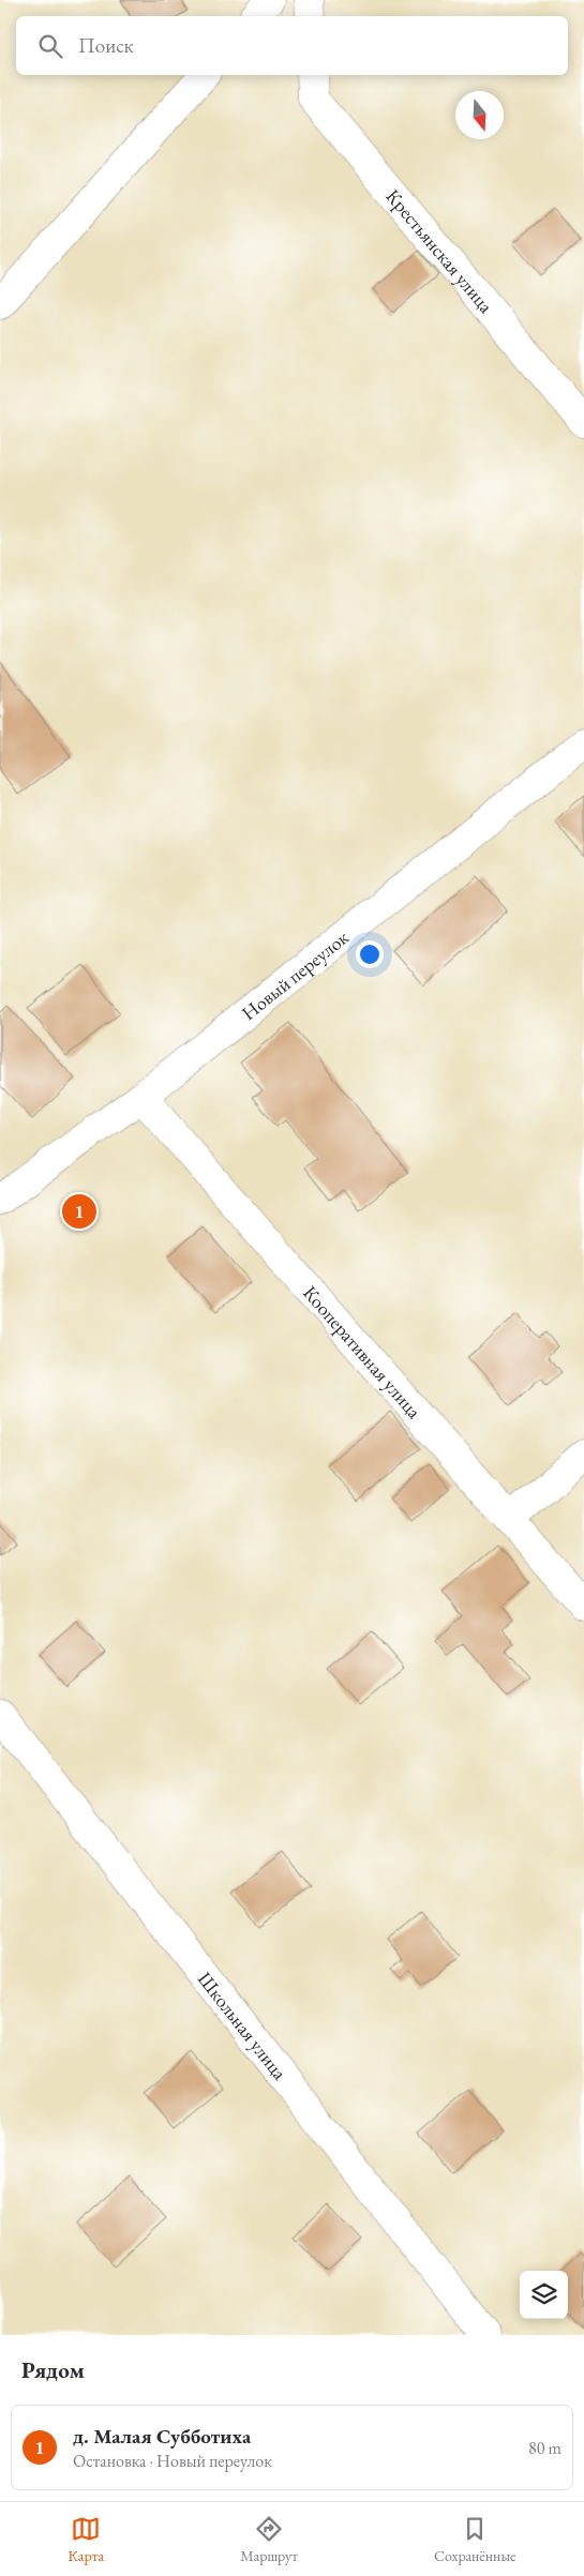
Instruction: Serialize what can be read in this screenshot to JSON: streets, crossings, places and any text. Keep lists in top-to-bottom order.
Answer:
{
  "streets": {
    "street": [
      "Крестьянская улица",
      "Новый переулок",
      "Кооперативная улица",
      "Школьная улица"
    ]
  },
  "crossings": [
    ["Новый переулок", "Кооперативная улица"]
  ],
  "north": "bottom",
  "page": {
    "search": "Поиск",
    "pins": "1",
    "heading": "Рядом",
    "list": [
      {
        "mark": "1",
        "name": "д. Малая Субботиха",
        "note": "Остановка · Новый переулок",
        "value": "80 m"
      }
    ],
    "nav": ["Карта", "Маршрут", "Сохранённые"]
  }
}
